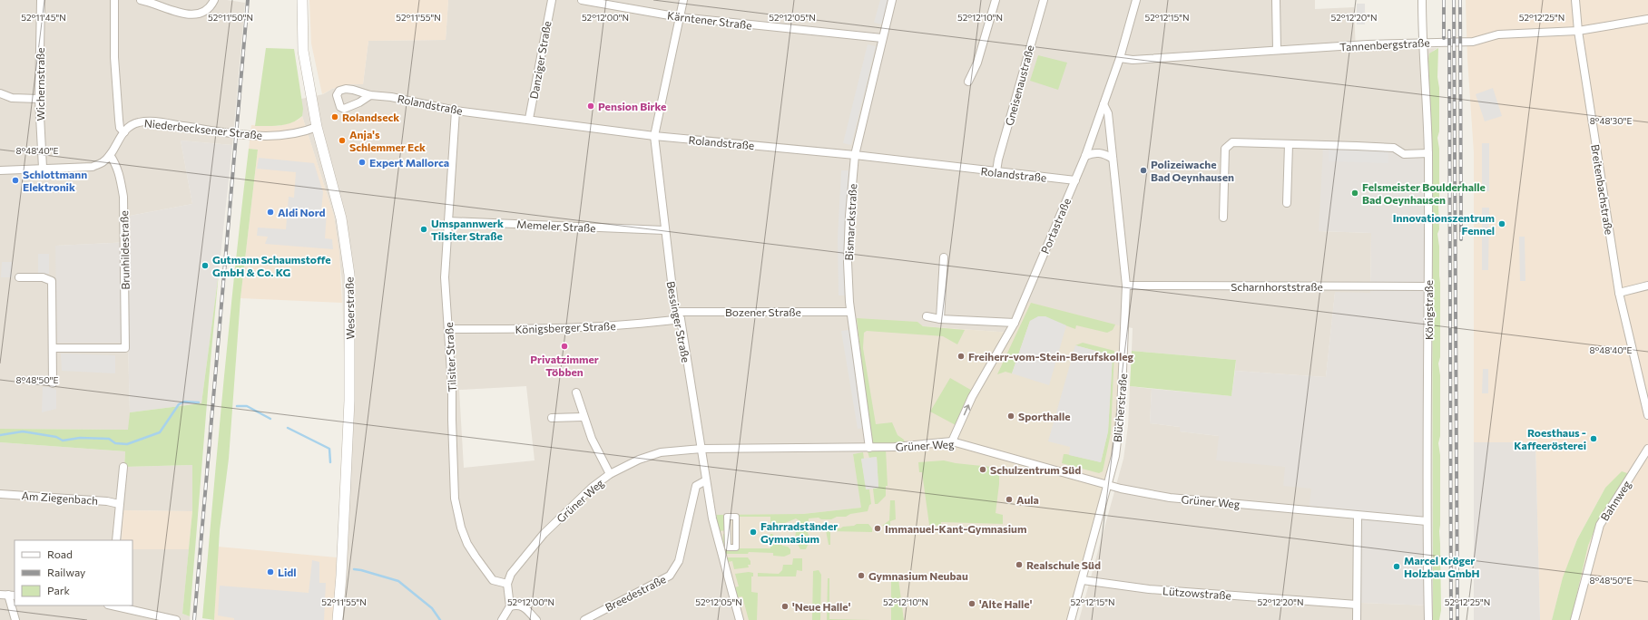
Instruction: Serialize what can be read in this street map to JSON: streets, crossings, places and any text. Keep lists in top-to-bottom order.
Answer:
{
  "streets": {
    "street": [
      "Kärntener Straße",
      "Tannenbergstraße",
      "Danziger Straße",
      "Wichernstraße",
      "Gneisenaustraße",
      "Rolandstraße",
      "Niederbecksener Straße",
      "Breitenbachstraße",
      "Bismarckstraße",
      "Memeler Straße",
      "Portastraße",
      "Brunhildestraße",
      "Scharnhorststraße",
      "Weserstraße",
      "Königstraße",
      "Bozener Straße",
      "Bessinger Straße",
      "Königsberger Straße",
      "Tilsiter Straße",
      "Blücherstraße",
      "Grüner Weg",
      "Am Ziegenbach",
      "Bahnweg",
      "Breedestraße",
      "Lützowstraße"
    ]
  },
  "crossings": [
    ["Kärntener Straße", "Bismarckstraße"],
    ["Kärntener Straße", "Bessinger Straße"],
    ["Tannenbergstraße", "Breitenbachstraße"],
    ["Tannenbergstraße", "Portastraße"],
    ["Tannenbergstraße", "Königstraße"],
    ["Danziger Straße", "Rolandstraße"],
    ["Wichernstraße", "Niederbecksener Straße"],
    ["Gneisenaustraße", "Rolandstraße"],
    ["Rolandstraße", "Bismarckstraße"],
    ["Rolandstraße", "Portastraße"],
    ["Rolandstraße", "Bessinger Straße"],
    ["Rolandstraße", "Tilsiter Straße"],
    ["Niederbecksener Straße", "Brunhildestraße"],
    ["Niederbecksener Straße", "Weserstraße"],
    ["Bismarckstraße", "Bozener Straße"],
    ["Bismarckstraße", "Grüner Weg"],
    ["Memeler Straße", "Bessinger Straße"],
    ["Memeler Straße", "Tilsiter Straße"],
    ["Portastraße", "Blücherstraße"],
    ["Portastraße", "Grüner Weg"],
    ["Scharnhorststraße", "Königstraße"],
    ["Scharnhorststraße", "Blücherstraße"],
    ["Königstraße", "Grüner Weg"],
    ["Bozener Straße", "Bessinger Straße"],
    ["Bessinger Straße", "Königsberger Straße"],
    ["Bessinger Straße", "Grüner Weg"],
    ["Bessinger Straße", "Breedestraße"],
    ["Königsberger Straße", "Tilsiter Straße"],
    ["Tilsiter Straße", "Grüner Weg"],
    ["Blücherstraße", "Grüner Weg"],
    ["Blücherstraße", "Lützowstraße"]
  ],
  "places": [
    "Pension Birke",
    "Rolandseck",
    "Anja's Schlemmer Eck",
    "Expert Mallorca",
    "Polizeiwache Bad Oeynhausen",
    "Schlottmann Elektronik",
    "Felsmeister Boulderhalle Bad Oeynhausen",
    "Aldi Nord",
    "Innovationszentrum Fennel",
    "Umspannwerk Tilsiter Straße",
    "Gutmann Schaumstoffe GmbH & Co. KG",
    "Privatzimmer Többen",
    "Freiherr-vom-Stein-Berufskolleg",
    "Sporthalle",
    "Roesthaus - Kaffeerösterei",
    "Schulzentrum Süd",
    "Aula",
    "Immanuel-Kant-Gymnasium",
    "Fahrradständer Gymnasium",
    "Realschule Süd",
    "Marcel Kröger Holzbau GmbH",
    "Lidl",
    "Gymnasium Neubau",
    "'Alte Halle'",
    "'Neue Halle'"
  ],
  "legend": ["Road", "Railway", "Park"],
  "coordinates": [
    "52°11'45\"N",
    "52°11'50\"N",
    "52°11'55\"N",
    "52°12'00\"N",
    "52°12'05\"N",
    "52°12'10\"N",
    "52°12'15\"N",
    "52°12'20\"N",
    "52°12'25\"N",
    "8°48'30\"E",
    "8°48'40\"E",
    "8°48'50\"E"
  ]
}
